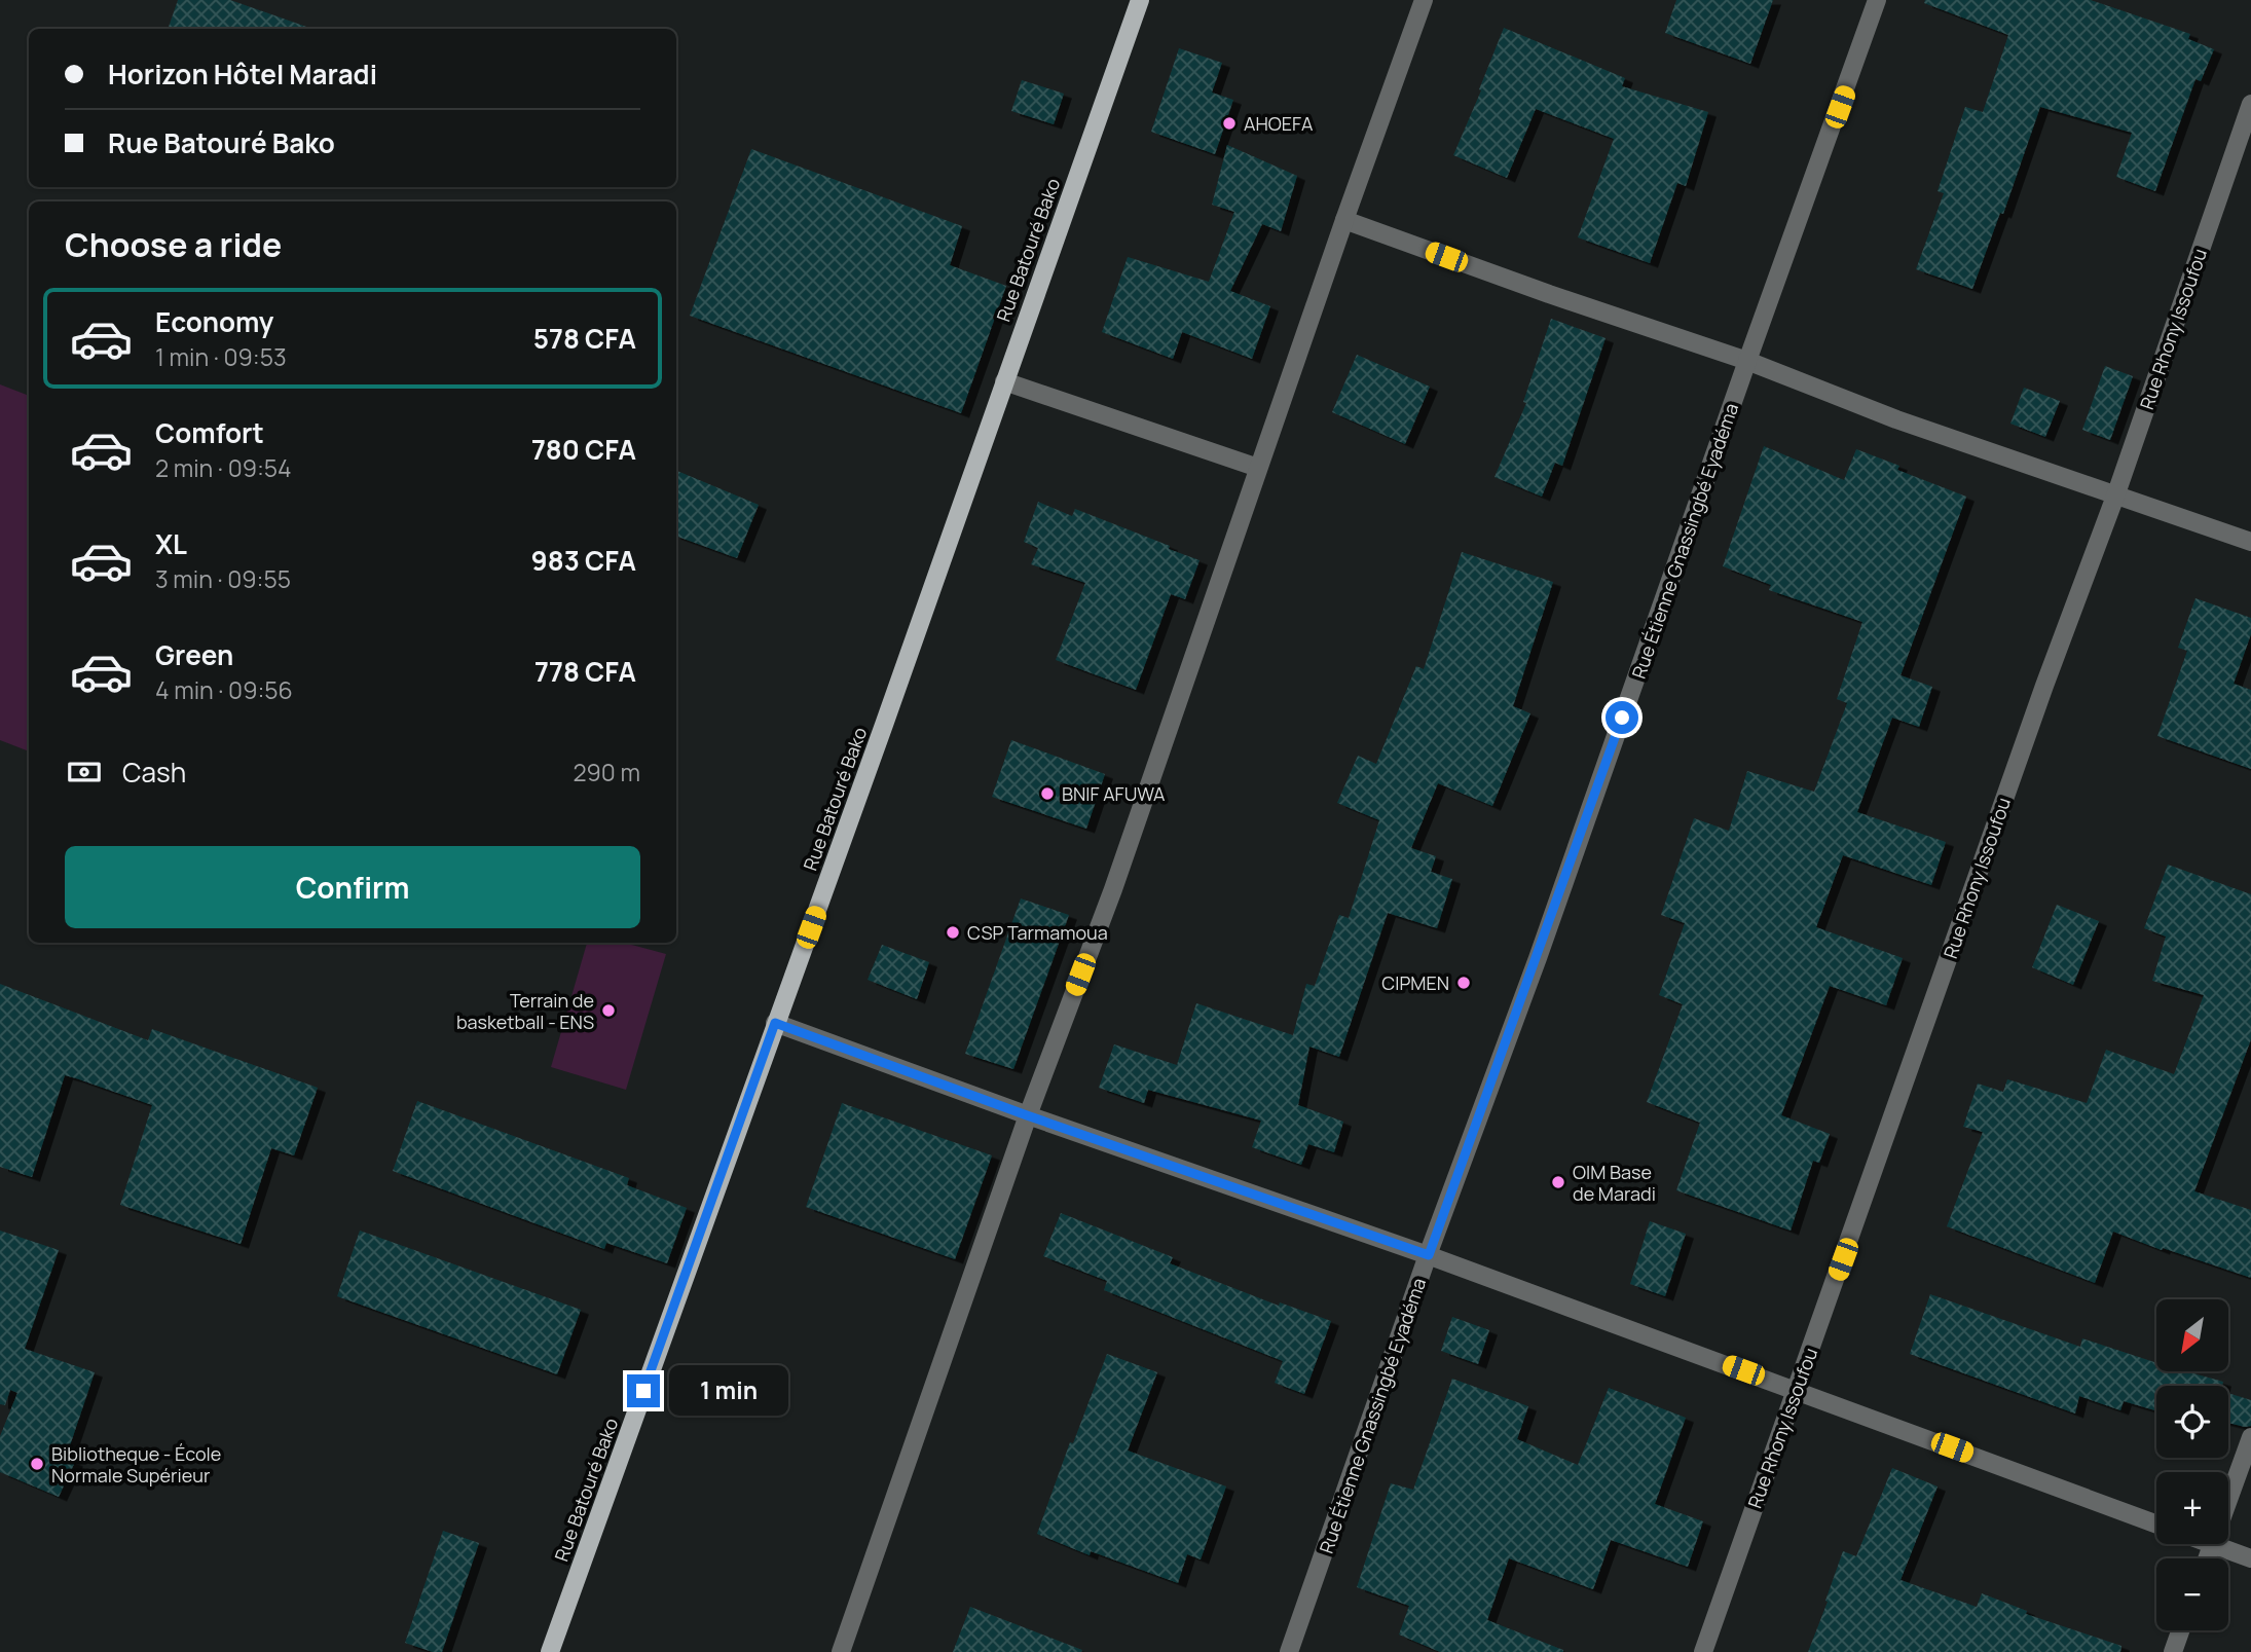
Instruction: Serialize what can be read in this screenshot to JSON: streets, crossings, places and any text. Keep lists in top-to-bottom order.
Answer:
{
  "streets": {
    "main road": ["Rue Batouré Bako"],
    "street": ["Rue Rhony Issoufou", "Rue Étienne Gnassingbé Eyadéma"]
  },
  "places": [
    "AHOEFA",
    "BNIF AFUWA",
    "CSP Tarmamoua",
    "CIPMEN",
    "Terrain de basketball - ENS",
    "OIM Base de Maradi",
    "Bibliotheque - École Normale Supérieur"
  ],
  "north": "bottom left",
  "page": {
    "banner": ["Horizon Hôtel Maradi", "Rue Batouré Bako"],
    "heading": "Choose a ride",
    "list": [
      {
        "name": "Economy",
        "note": "1 min · 09:53",
        "value": "578 CFA"
      },
      {
        "name": "Comfort",
        "note": "2 min · 09:54",
        "value": "780 CFA"
      },
      {
        "name": "XL",
        "note": "3 min · 09:55",
        "value": "983 CFA"
      },
      {
        "name": "Green",
        "note": "4 min · 09:56",
        "value": "778 CFA"
      }
    ],
    "pay": ["Cash", "290 m"],
    "buttons": "Confirm",
    "map_buttons": ["+", "−"],
    "bubble": "1 min"
  }
}
